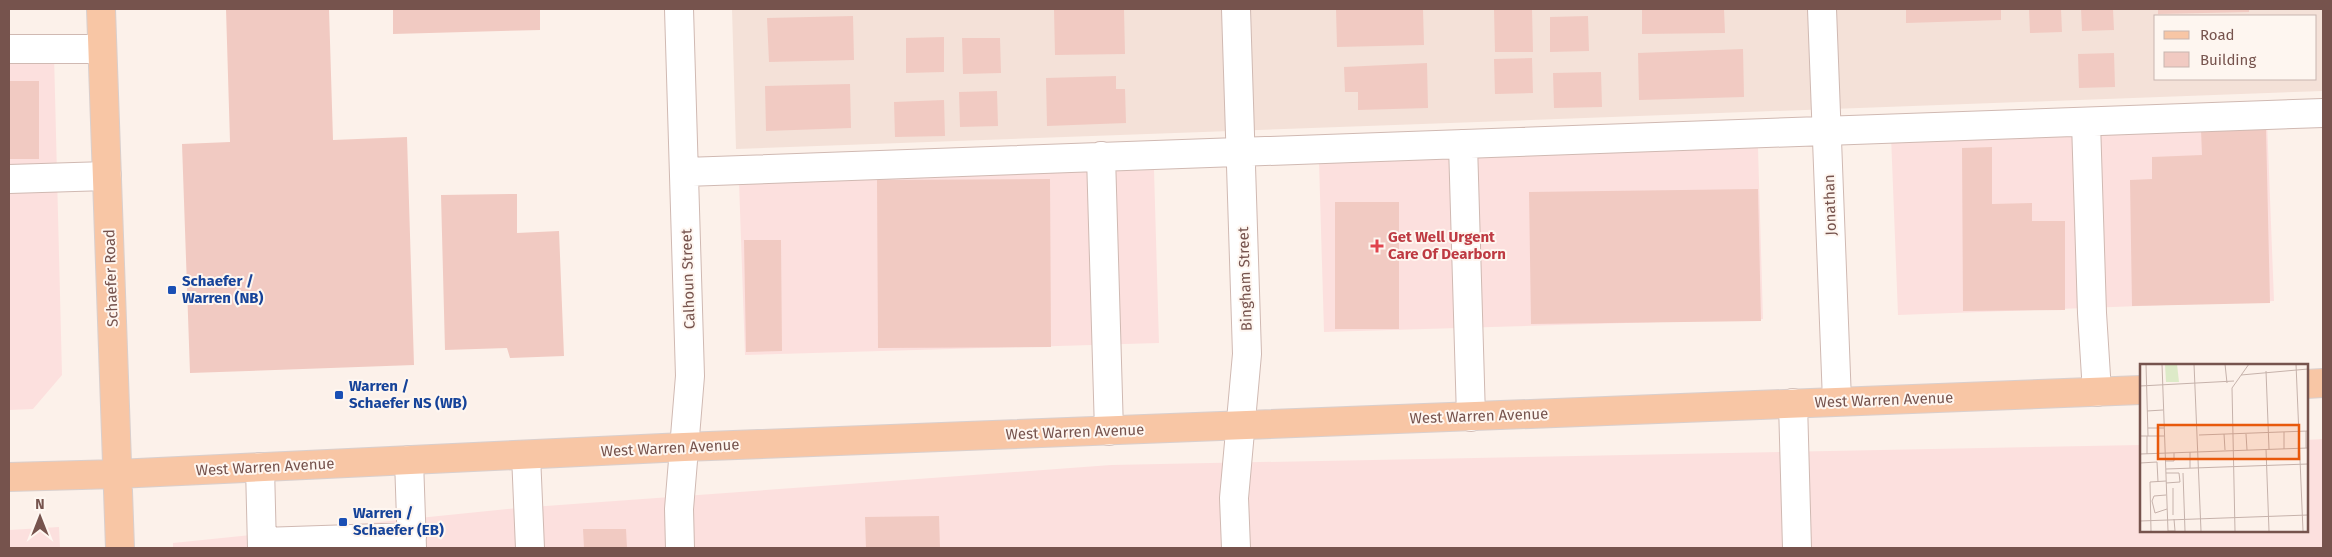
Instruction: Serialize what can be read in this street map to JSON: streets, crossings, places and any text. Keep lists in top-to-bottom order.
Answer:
{
  "streets": {
    "main road": ["Schaefer Road", "West Warren Avenue"],
    "street": ["Jonathan", "Calhoun Street", "Bingham Street"]
  },
  "crossings": [
    ["Jonathan", "West Warren Avenue"],
    ["Schaefer Road", "West Warren Avenue"],
    ["Calhoun Street", "West Warren Avenue"],
    ["Bingham Street", "West Warren Avenue"]
  ],
  "places": {
    "health": ["Get Well Urgent Care Of Dearborn"],
    "transit": ["Schaefer / Warren (NB)", "Warren / Schaefer NS (WB)", "Warren / Schaefer (EB)"]
  },
  "legend": ["Road", "Building"],
  "north": "top"
}
